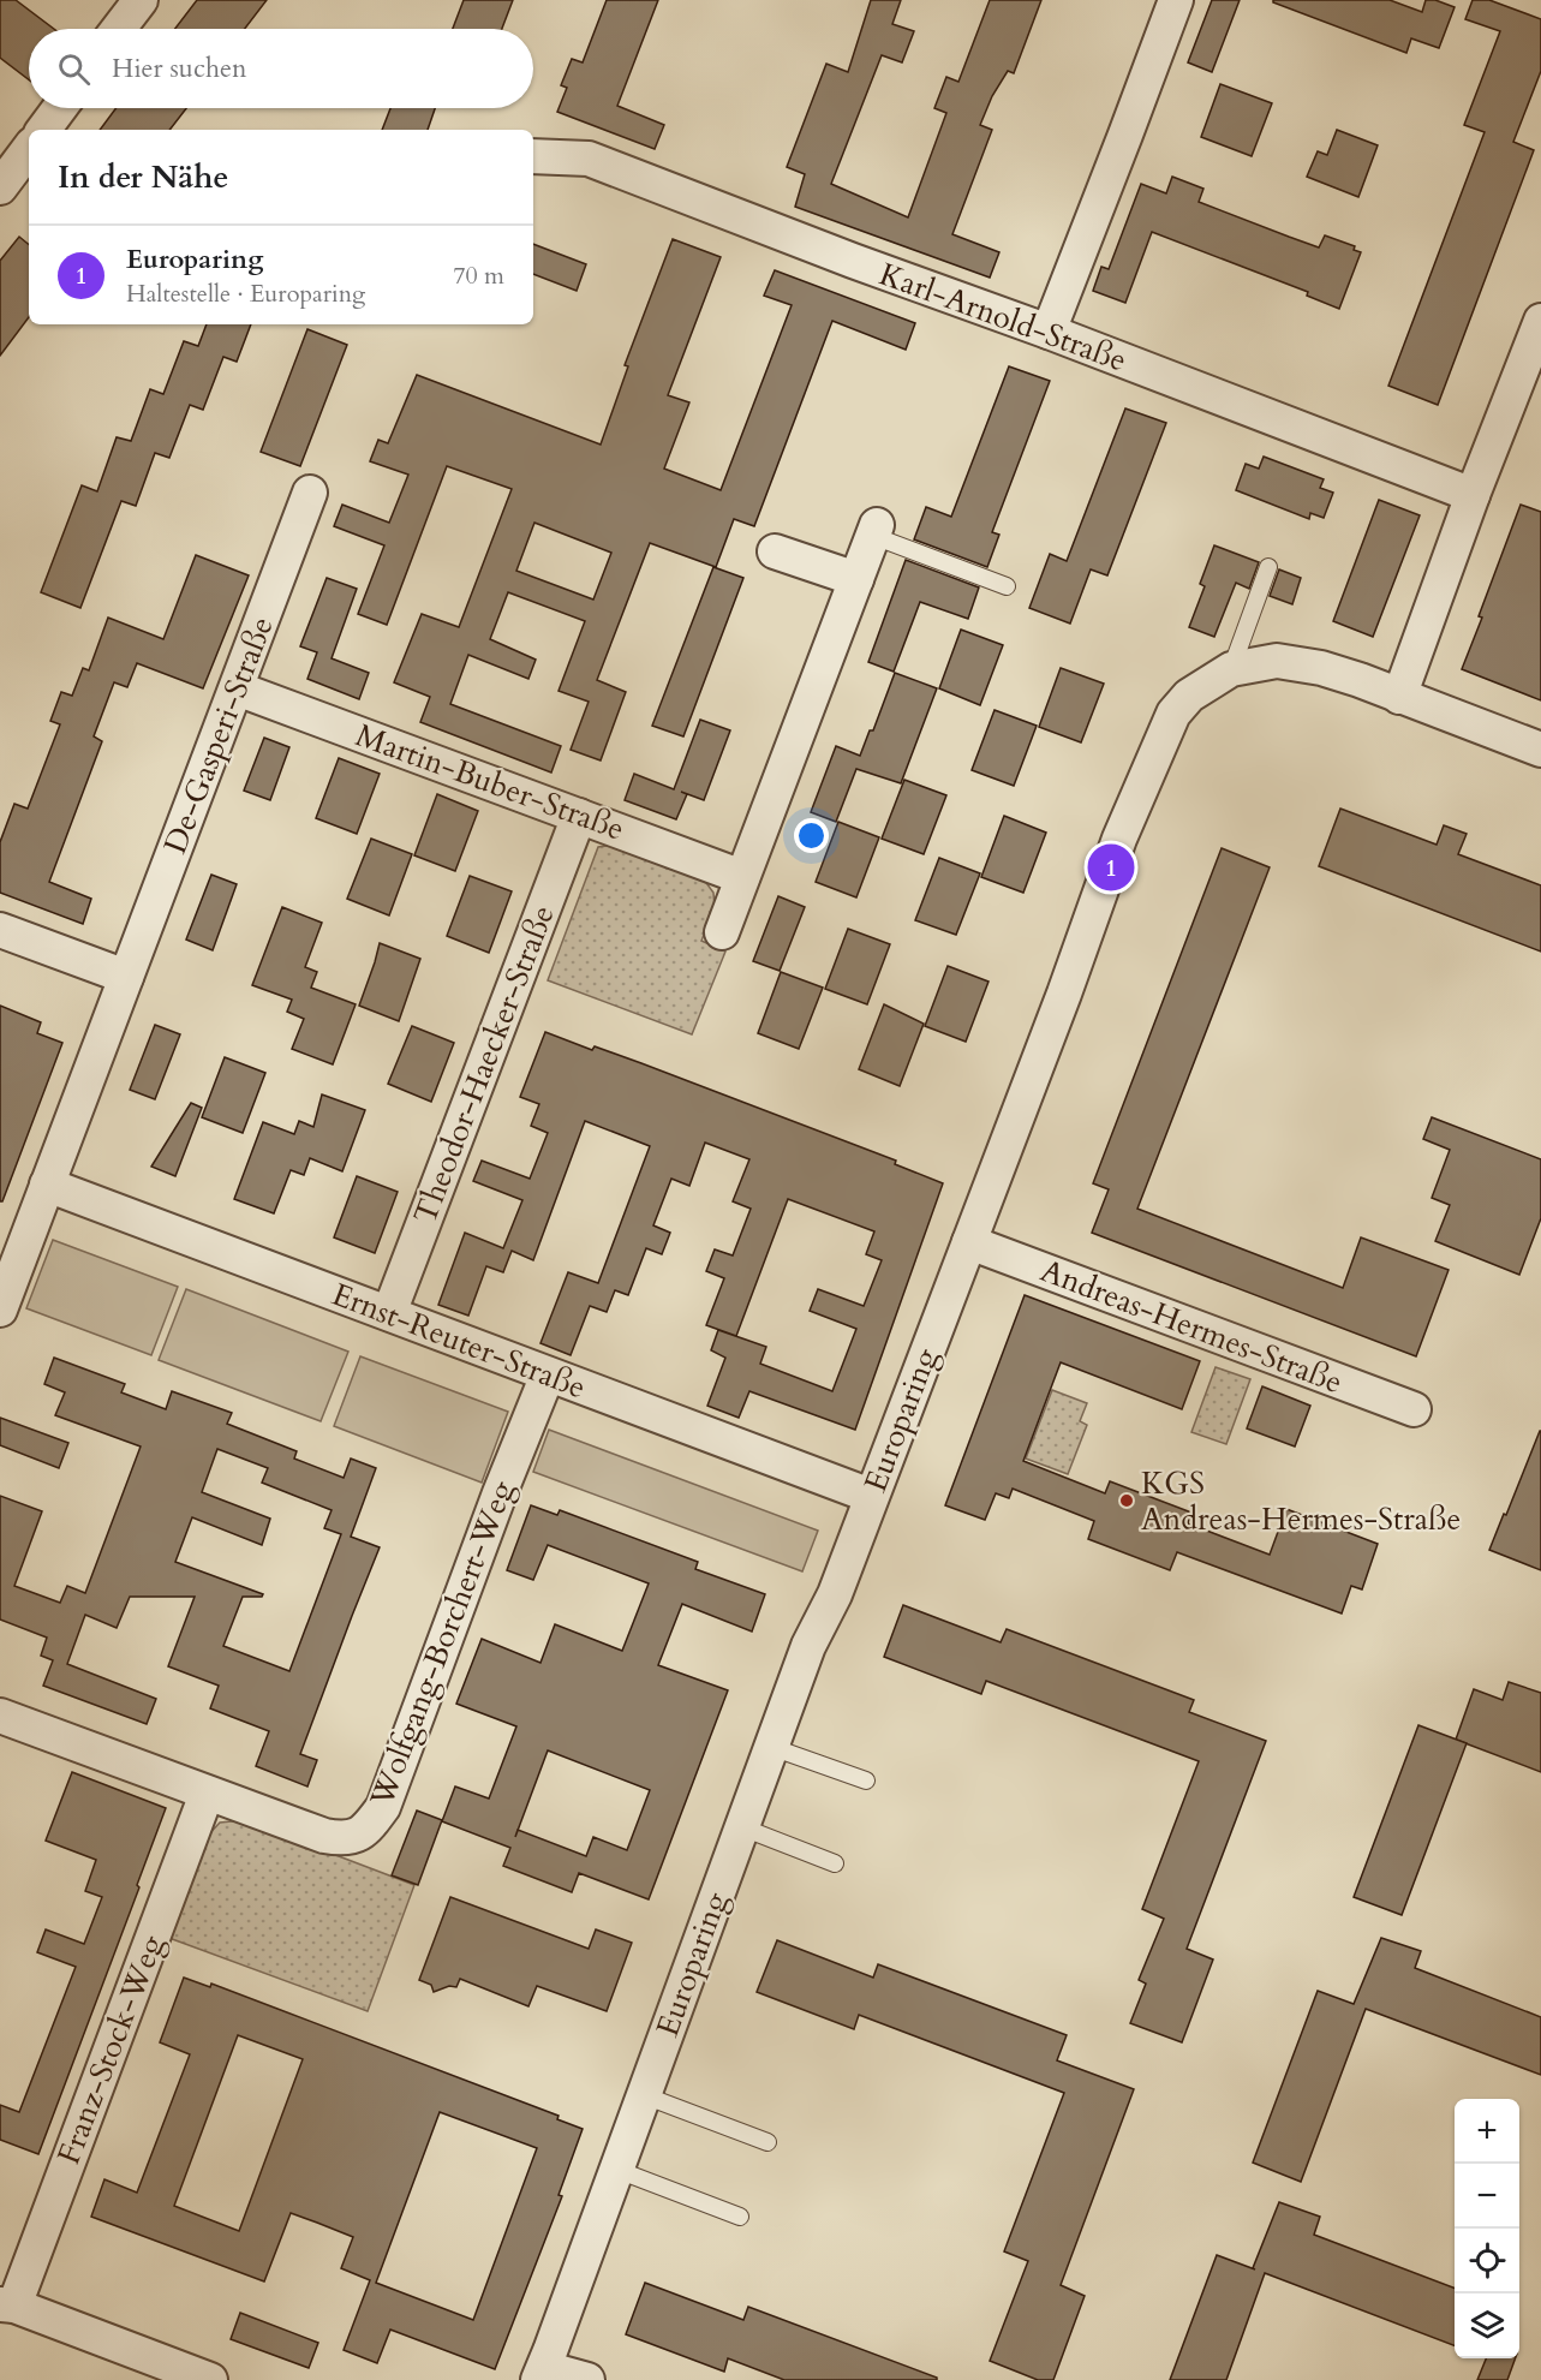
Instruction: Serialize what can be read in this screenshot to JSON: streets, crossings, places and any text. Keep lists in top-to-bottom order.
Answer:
{
  "streets": {
    "street": [
      "Karl-Arnold-Straße",
      "De-Gasperi-Straße",
      "Martin-Buber-Straße",
      "Theodor-Haecker-Straße",
      "Andreas-Hermes-Straße",
      "Ernst-Reuter-Straße",
      "Europaring",
      "Wolfgang-Borchert-Weg",
      "Franz-Stock-Weg"
    ]
  },
  "crossings": [
    ["De-Gasperi-Straße", "Martin-Buber-Straße"],
    ["De-Gasperi-Straße", "Ernst-Reuter-Straße"],
    ["Martin-Buber-Straße", "Theodor-Haecker-Straße"],
    ["Theodor-Haecker-Straße", "Ernst-Reuter-Straße"],
    ["Andreas-Hermes-Straße", "Europaring"],
    ["Ernst-Reuter-Straße", "Europaring"],
    ["Ernst-Reuter-Straße", "Wolfgang-Borchert-Weg"],
    ["Wolfgang-Borchert-Weg", "Franz-Stock-Weg"]
  ],
  "places": ["KGS Andreas-Hermes-Straße"],
  "page": {
    "search": "Hier suchen",
    "heading": "In der Nähe",
    "list": [
      {
        "mark": "1",
        "name": "Europaring",
        "note": "Haltestelle · Europaring",
        "value": "70 m"
      }
    ],
    "pins": "1",
    "map_buttons": ["+", "−"]
  }
}
